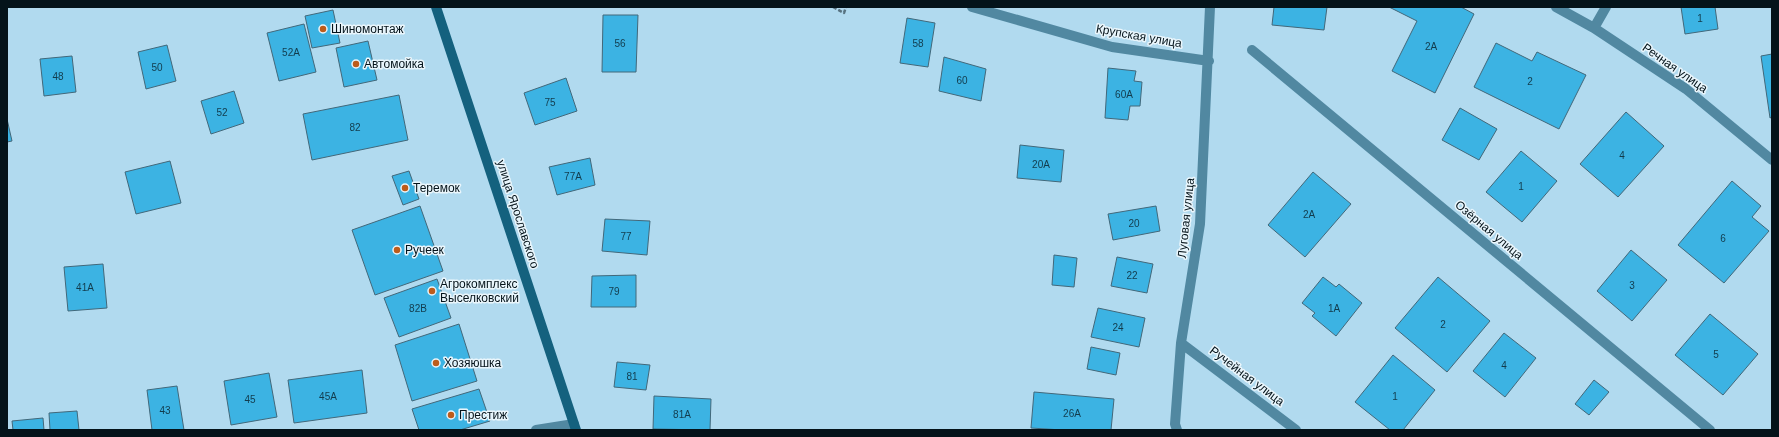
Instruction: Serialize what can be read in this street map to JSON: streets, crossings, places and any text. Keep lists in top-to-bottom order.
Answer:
{
  "streets": {
    "street": [
      "Крупская улица",
      "Речная улица",
      "улица Ярославского",
      "Луговая улица",
      "Озёрная улица",
      "Ручейная улица"
    ]
  },
  "crossings": [
    ["Крупская улица", "Луговая улица"],
    ["Луговая улица", "Ручейная улица"]
  ],
  "places": [
    "Шиномонтаж",
    "Автомойка",
    "Теремок",
    "Ручеек",
    "Агрокомплекс Выселковский",
    "Хозяюшка",
    "Престиж"
  ],
  "house_numbers": [
    "1",
    "56",
    "58",
    "2А",
    "52А",
    "50",
    "48",
    "60",
    "2",
    "60А",
    "75",
    "52",
    "82",
    "4",
    "20А",
    "77А",
    "1",
    "2А",
    "20",
    "77",
    "6",
    "22",
    "3",
    "41А",
    "79",
    "82В",
    "1А",
    "2",
    "24",
    "5",
    "4",
    "81",
    "45А",
    "1",
    "45",
    "43",
    "26А",
    "81А"
  ]
}
